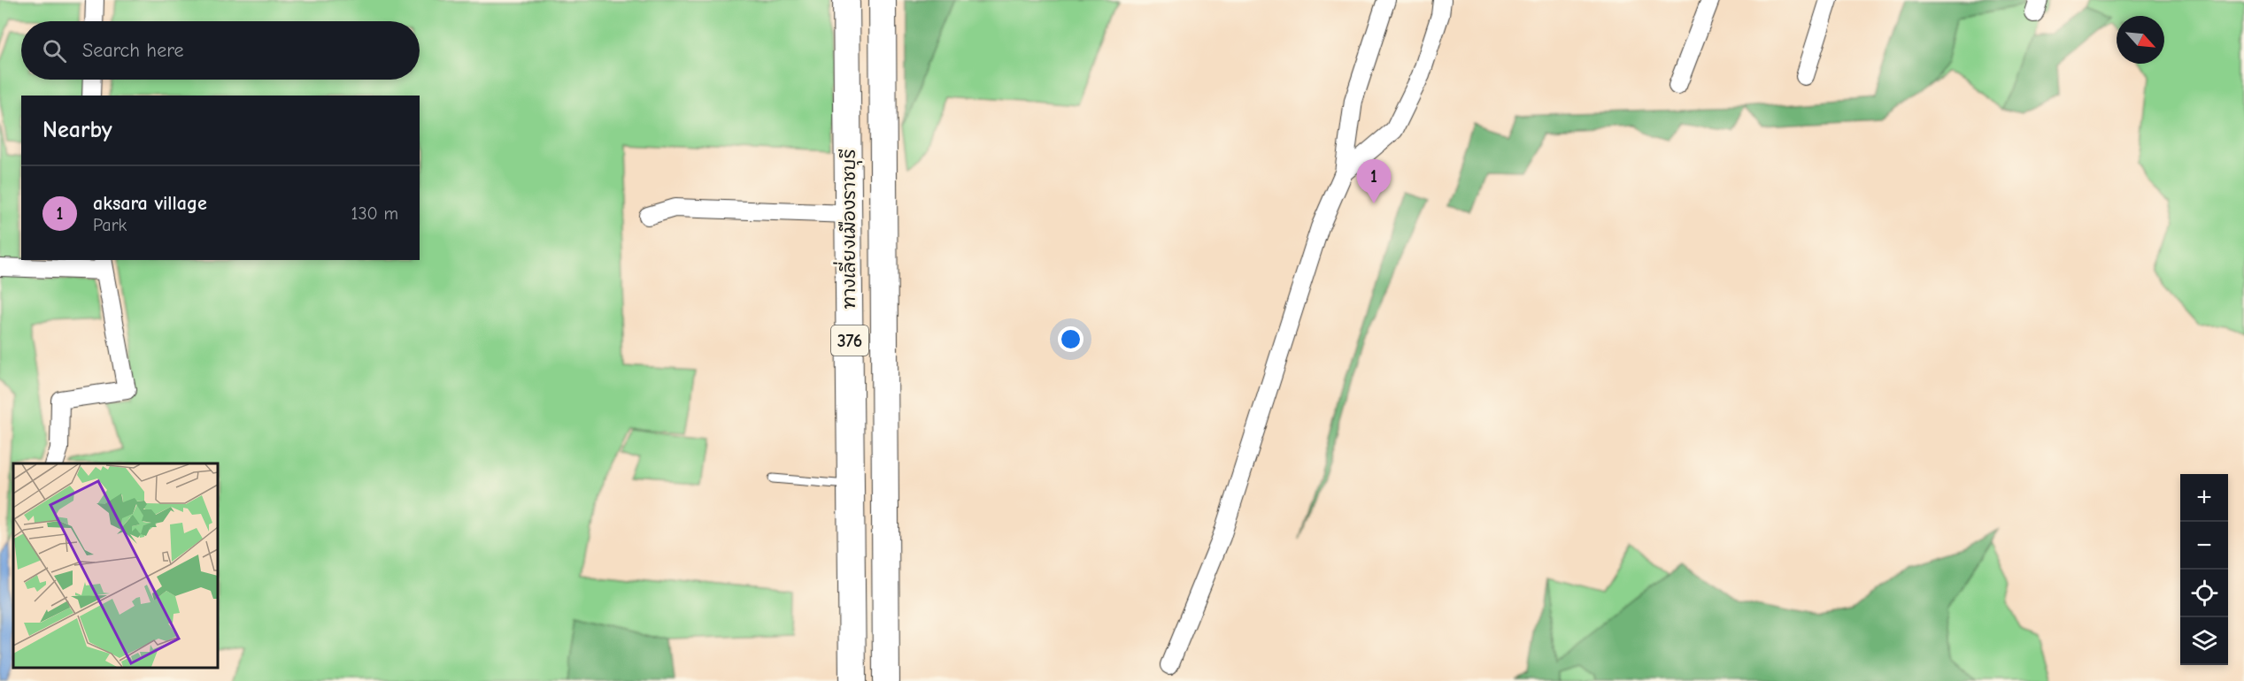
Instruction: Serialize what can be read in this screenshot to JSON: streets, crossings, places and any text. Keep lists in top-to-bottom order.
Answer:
{
  "streets": {
    "main road": ["ทางเลี่ยงเมืองราชบุรี", "376"]
  },
  "north": "bottom right",
  "page": {
    "search": "Search here",
    "heading": "Nearby",
    "pins": "1",
    "list": [
      {
        "mark": "1",
        "name": "aksara village",
        "note": "Park",
        "value": "130 m"
      }
    ],
    "map_buttons": ["+", "−"]
  }
}
